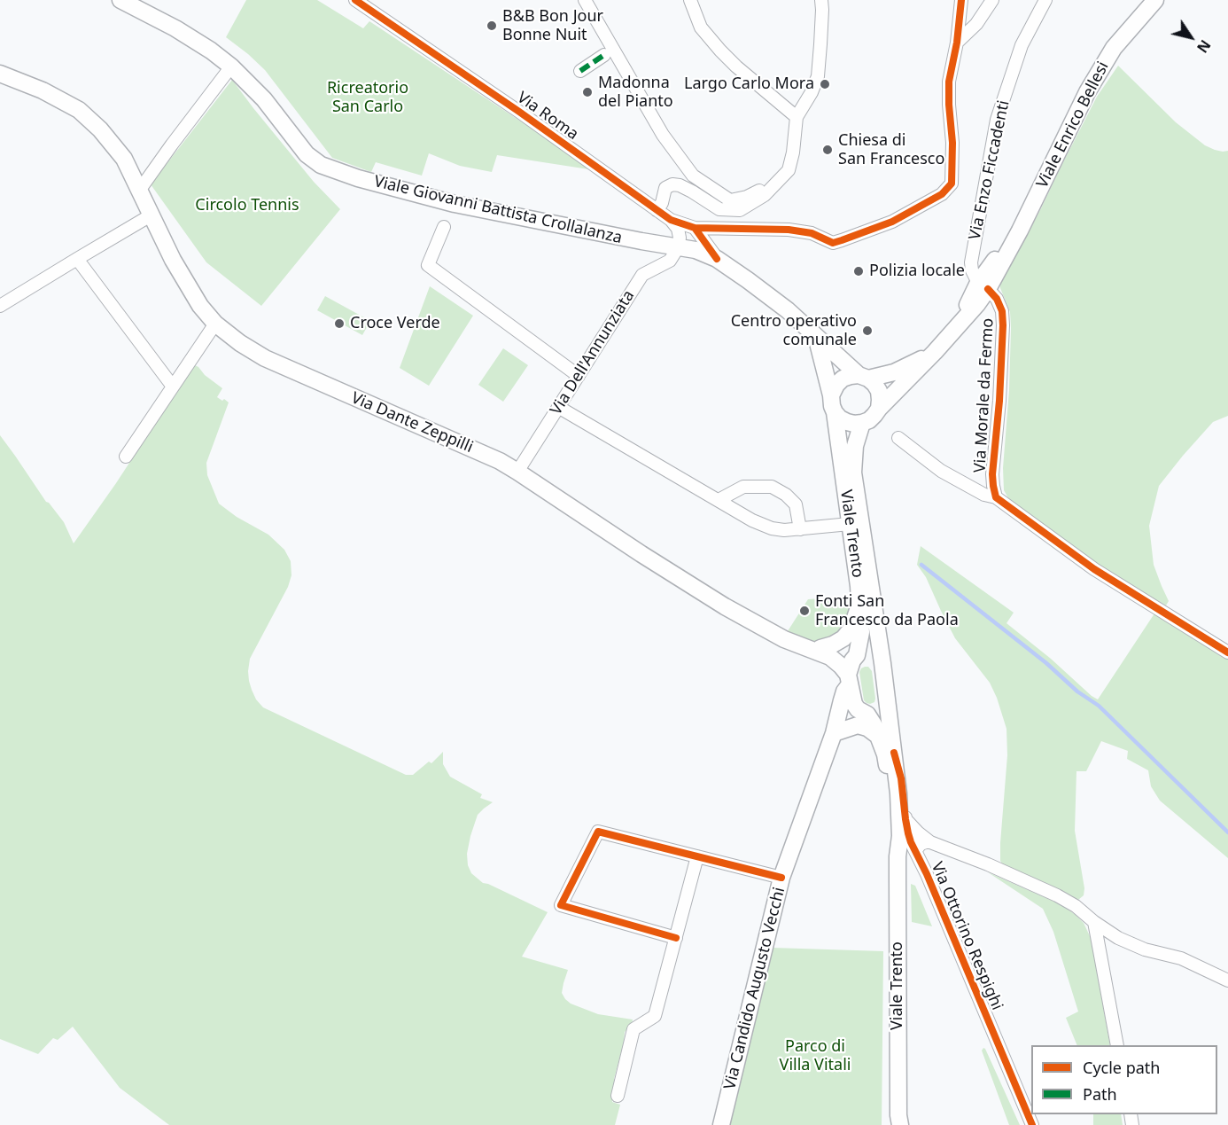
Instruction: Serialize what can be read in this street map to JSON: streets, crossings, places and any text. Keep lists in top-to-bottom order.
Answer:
{
  "streets": {
    "main road": [
      "Viale Enrico Bellesi",
      "Viale Giovanni Battista Crollalanza",
      "Via Dante Zeppilli",
      "Viale Trento",
      "Via Candido Augusto Vecchi"
    ],
    "street": [
      "Via Roma",
      "Via Enzo Ficcadenti",
      "Via Dell'Annunziata",
      "Via Morale da Fermo",
      "Via Ottorino Respighi"
    ]
  },
  "crossings": [
    ["Viale Enrico Bellesi", "Via Enzo Ficcadenti"],
    ["Viale Enrico Bellesi", "Viale Giovanni Battista Crollalanza"],
    ["Viale Enrico Bellesi", "Via Morale da Fermo"],
    ["Viale Enrico Bellesi", "Viale Trento"],
    ["Via Enzo Ficcadenti", "Via Morale da Fermo"],
    ["Viale Giovanni Battista Crollalanza", "Via Dell'Annunziata"],
    ["Viale Giovanni Battista Crollalanza", "Viale Trento"],
    ["Via Dell'Annunziata", "Via Dante Zeppilli"],
    ["Via Dante Zeppilli", "Viale Trento"],
    ["Via Dante Zeppilli", "Via Candido Augusto Vecchi"],
    ["Viale Trento", "Via Ottorino Respighi"],
    ["Viale Trento", "Via Candido Augusto Vecchi"]
  ],
  "parks": ["Ricreatorio San Carlo", "Circolo Tennis", "Parco di Villa Vitali"],
  "places": [
    "B&B Bon Jour Bonne Nuit",
    "Largo Carlo Mora",
    "Madonna del Pianto",
    "Chiesa di San Francesco",
    "Polizia locale",
    "Croce Verde",
    "Centro operativo comunale",
    "Fonti San Francesco da Paola"
  ],
  "legend": ["Cycle path", "Path"],
  "north": "bottom right"
}
